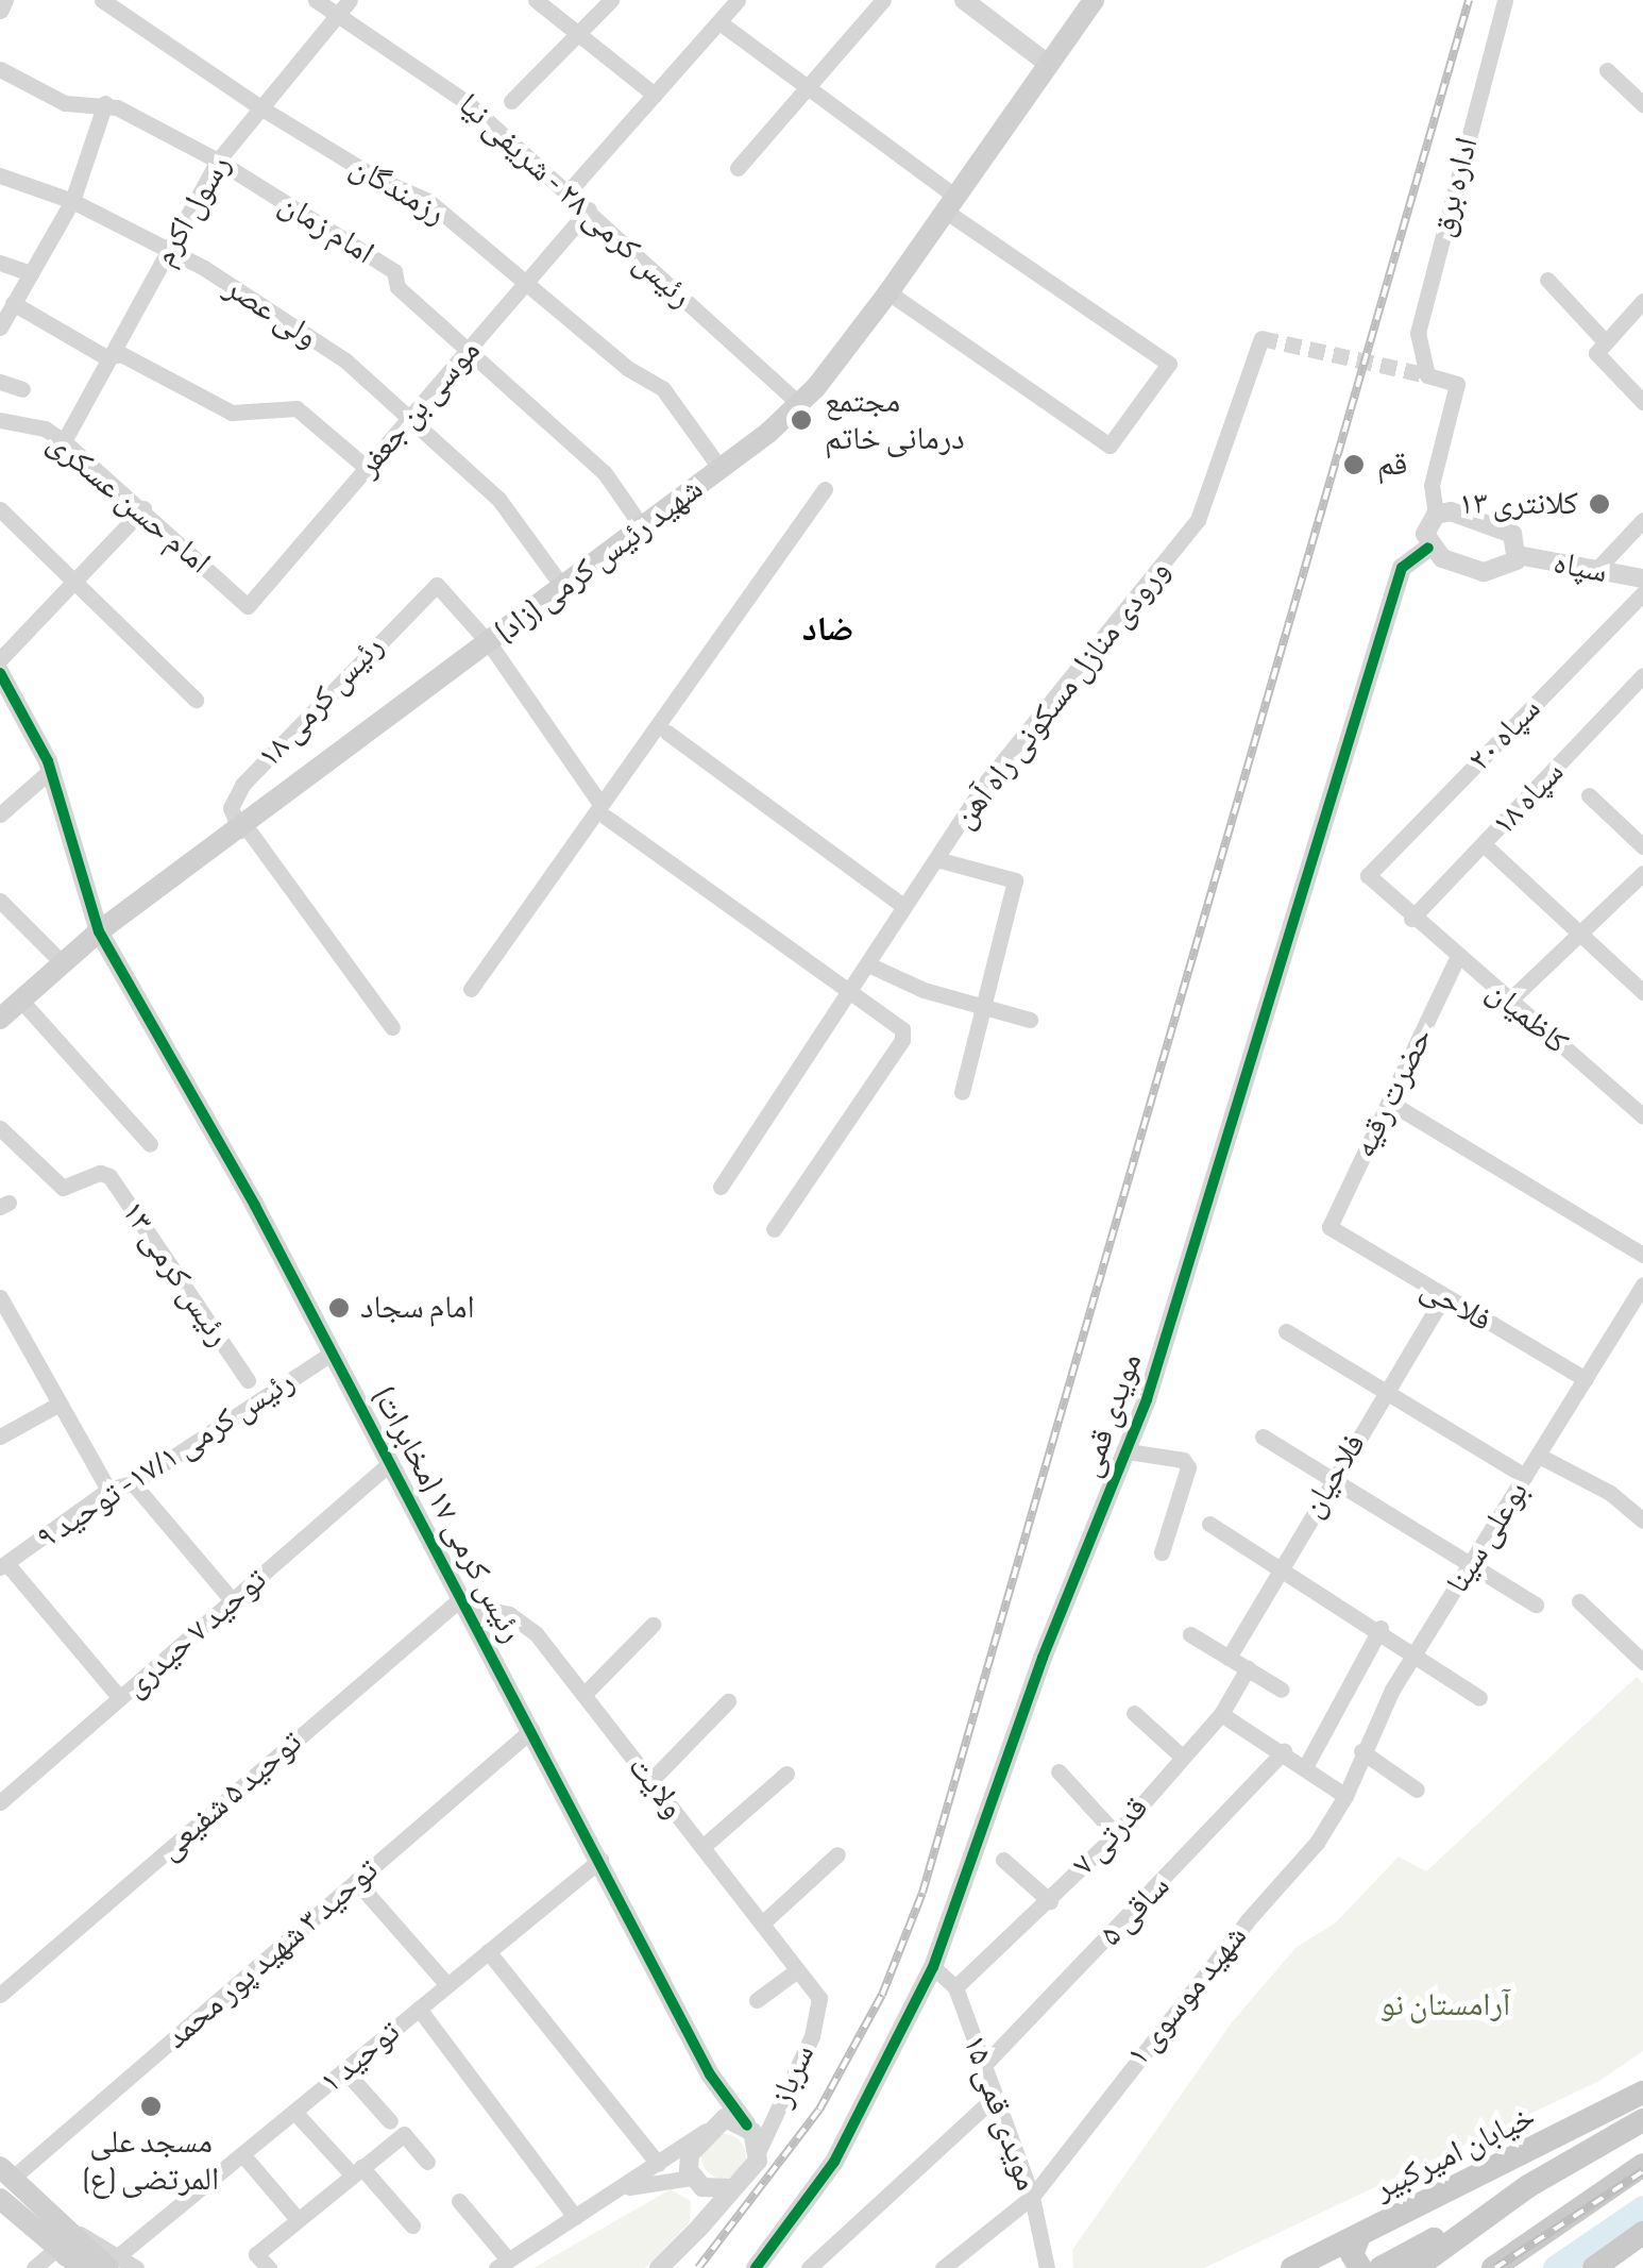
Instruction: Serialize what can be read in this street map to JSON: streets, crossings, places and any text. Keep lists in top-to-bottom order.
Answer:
{
  "streets": {
    "main road": ["شهید رئیس کرمی (زاد)", "خیابان امیرکبیر"],
    "street": [
      "اداره برق",
      "رزمندگان",
      "رئیس کرمی ۲۸ - شریفی نیا",
      "رسول اکرم",
      "امام زمان",
      "ولی عصر",
      "موسی بن جعفر",
      "امام حسن عسکری",
      "سپاه",
      "ورودی منازل مسکونی راه آهن",
      "رئیس کرمی ۱۸",
      "سپاه ۲۰",
      "سپاه ۱۸",
      "کاظمیان",
      "حضرت رقیه",
      "رئیس کرمی ۱۳",
      "فلاحی",
      "مویدی قمی",
      "رئیس کرمی ۱۷/۱- توحید ۹",
      "فلاحیان",
      "رئیس کرمی ۱۷ (مخابرات)",
      "بوعلی سینا",
      "توحید ۷ حیدری",
      "ولایت",
      "توحید ۵ شفیعی",
      "قدرتی ۷",
      "ساقی ۵",
      "توحید ۳ شهيد پور محمد",
      "شهید موسوی ۱",
      "توحید ۱",
      "سرباز",
      "مویدی قمی ۱۵"
    ]
  },
  "crossings": [
    ["رزمندگان", "رسول اکرم"],
    ["رزمندگان", "موسی بن جعفر"],
    ["رزمندگان", "شهید رئیس کرمی (زاد)"],
    ["رئیس کرمی ۲۸ - شریفی نیا", "رسول اکرم"],
    ["رئیس کرمی ۲۸ - شریفی نیا", "موسی بن جعفر"],
    ["رئیس کرمی ۲۸ - شریفی نیا", "شهید رئیس کرمی (زاد)"],
    ["رسول اکرم", "امام زمان"],
    ["رسول اکرم", "ولی عصر"],
    ["رسول اکرم", "امام حسن عسکری"],
    ["امام زمان", "موسی بن جعفر"],
    ["امام زمان", "شهید رئیس کرمی (زاد)"],
    ["ولی عصر", "موسی بن جعفر"],
    ["ولی عصر", "شهید رئیس کرمی (زاد)"],
    ["موسی بن جعفر", "امام حسن عسکری"],
    ["شهید رئیس کرمی (زاد)", "رئیس کرمی ۱۸"],
    ["شهید رئیس کرمی (زاد)", "رئیس کرمی ۱۷ (مخابرات)"],
    ["سپاه ۲۰", "کاظمیان"],
    ["سپاه ۱۸", "کاظمیان"],
    ["کاظمیان", "حضرت رقیه"],
    ["حضرت رقیه", "فلاحی"],
    ["فلاحی", "فلاحیان"],
    ["فلاحی", "بوعلی سینا"],
    ["مویدی قمی", "مویدی قمی ۱۵"],
    ["رئیس کرمی ۱۷/۱- توحید ۹", "رئیس کرمی ۱۷ (مخابرات)"],
    ["رئیس کرمی ۱۷ (مخابرات)", "توحید ۷ حیدری"],
    ["رئیس کرمی ۱۷ (مخابرات)", "ولایت"],
    ["رئیس کرمی ۱۷ (مخابرات)", "توحید ۵ شفیعی"],
    ["رئیس کرمی ۱۷ (مخابرات)", "توحید ۳ شهيد پور محمد"],
    ["رئیس کرمی ۱۷ (مخابرات)", "توحید ۱"],
    ["رئیس کرمی ۱۷ (مخابرات)", "سرباز"],
    ["بوعلی سینا", "شهید موسوی ۱"],
    ["ولایت", "سرباز"],
    ["قدرتی ۷", "مویدی قمی ۱۵"],
    ["ساقی ۵", "مویدی قمی ۱۵"],
    ["شهید موسوی ۱", "مویدی قمی ۱۵"]
  ],
  "districts": ["ضاد"],
  "parks": ["آرامستان نو"],
  "places": [
    "مجتمع درمانی خاتم",
    "قم",
    "کلانتری ۱۳",
    "امام سجاد",
    "مسجد علی المرتضی (ع)"
  ]
}
